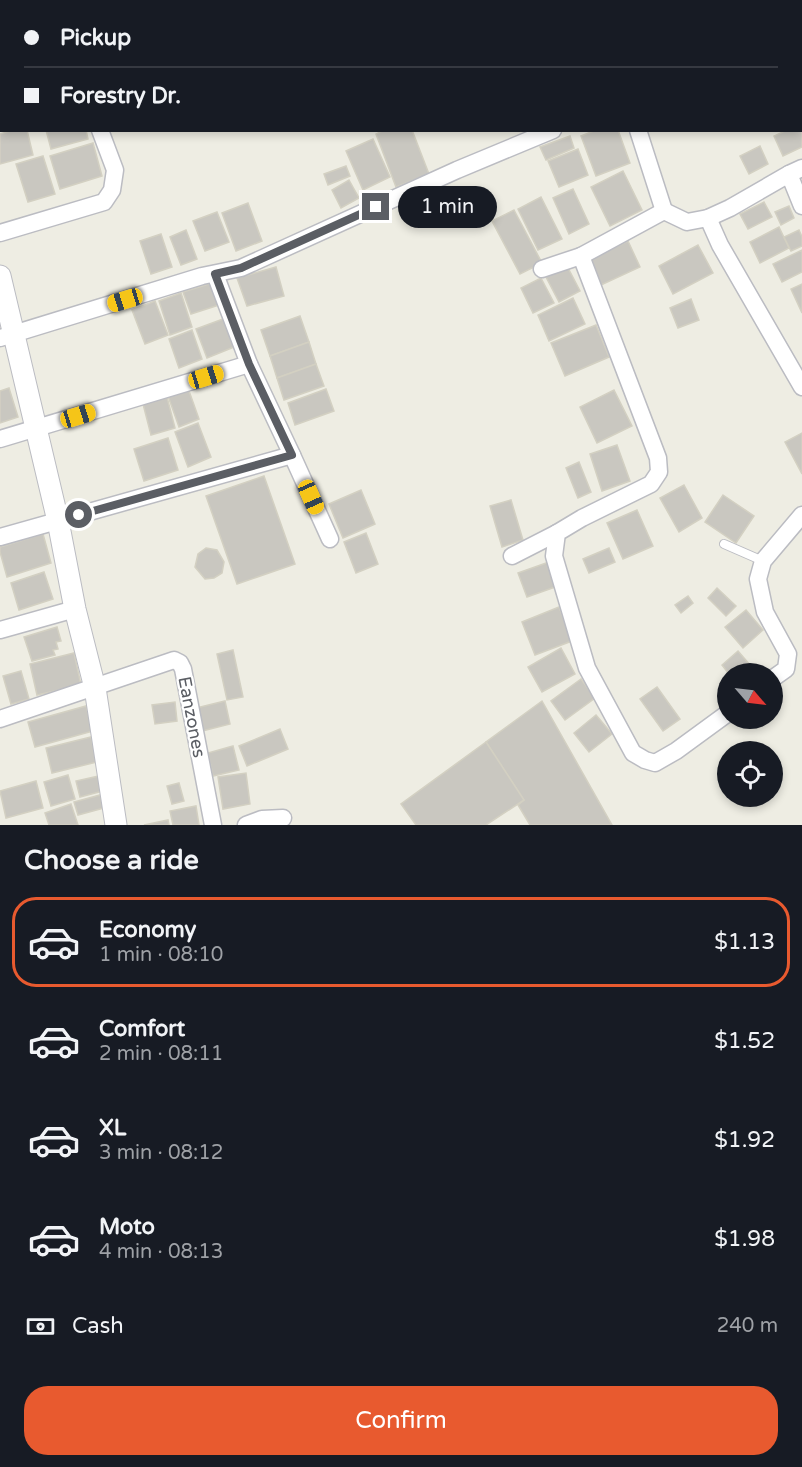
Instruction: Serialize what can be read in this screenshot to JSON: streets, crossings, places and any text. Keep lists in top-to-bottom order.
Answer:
{
  "streets": {
    "street": ["Eanzones"]
  },
  "north": "bottom right",
  "page": {
    "banner": ["Pickup", "Forestry Dr."],
    "bubble": "1 min",
    "heading": "Choose a ride",
    "list": [
      {
        "name": "Economy",
        "note": "1 min · 08:10",
        "value": "$1.13"
      },
      {
        "name": "Comfort",
        "note": "2 min · 08:11",
        "value": "$1.52"
      },
      {
        "name": "XL",
        "note": "3 min · 08:12",
        "value": "$1.92"
      },
      {
        "name": "Moto",
        "note": "4 min · 08:13",
        "value": "$1.98"
      }
    ],
    "pay": ["Cash", "240 m"],
    "buttons": "Confirm"
  }
}
